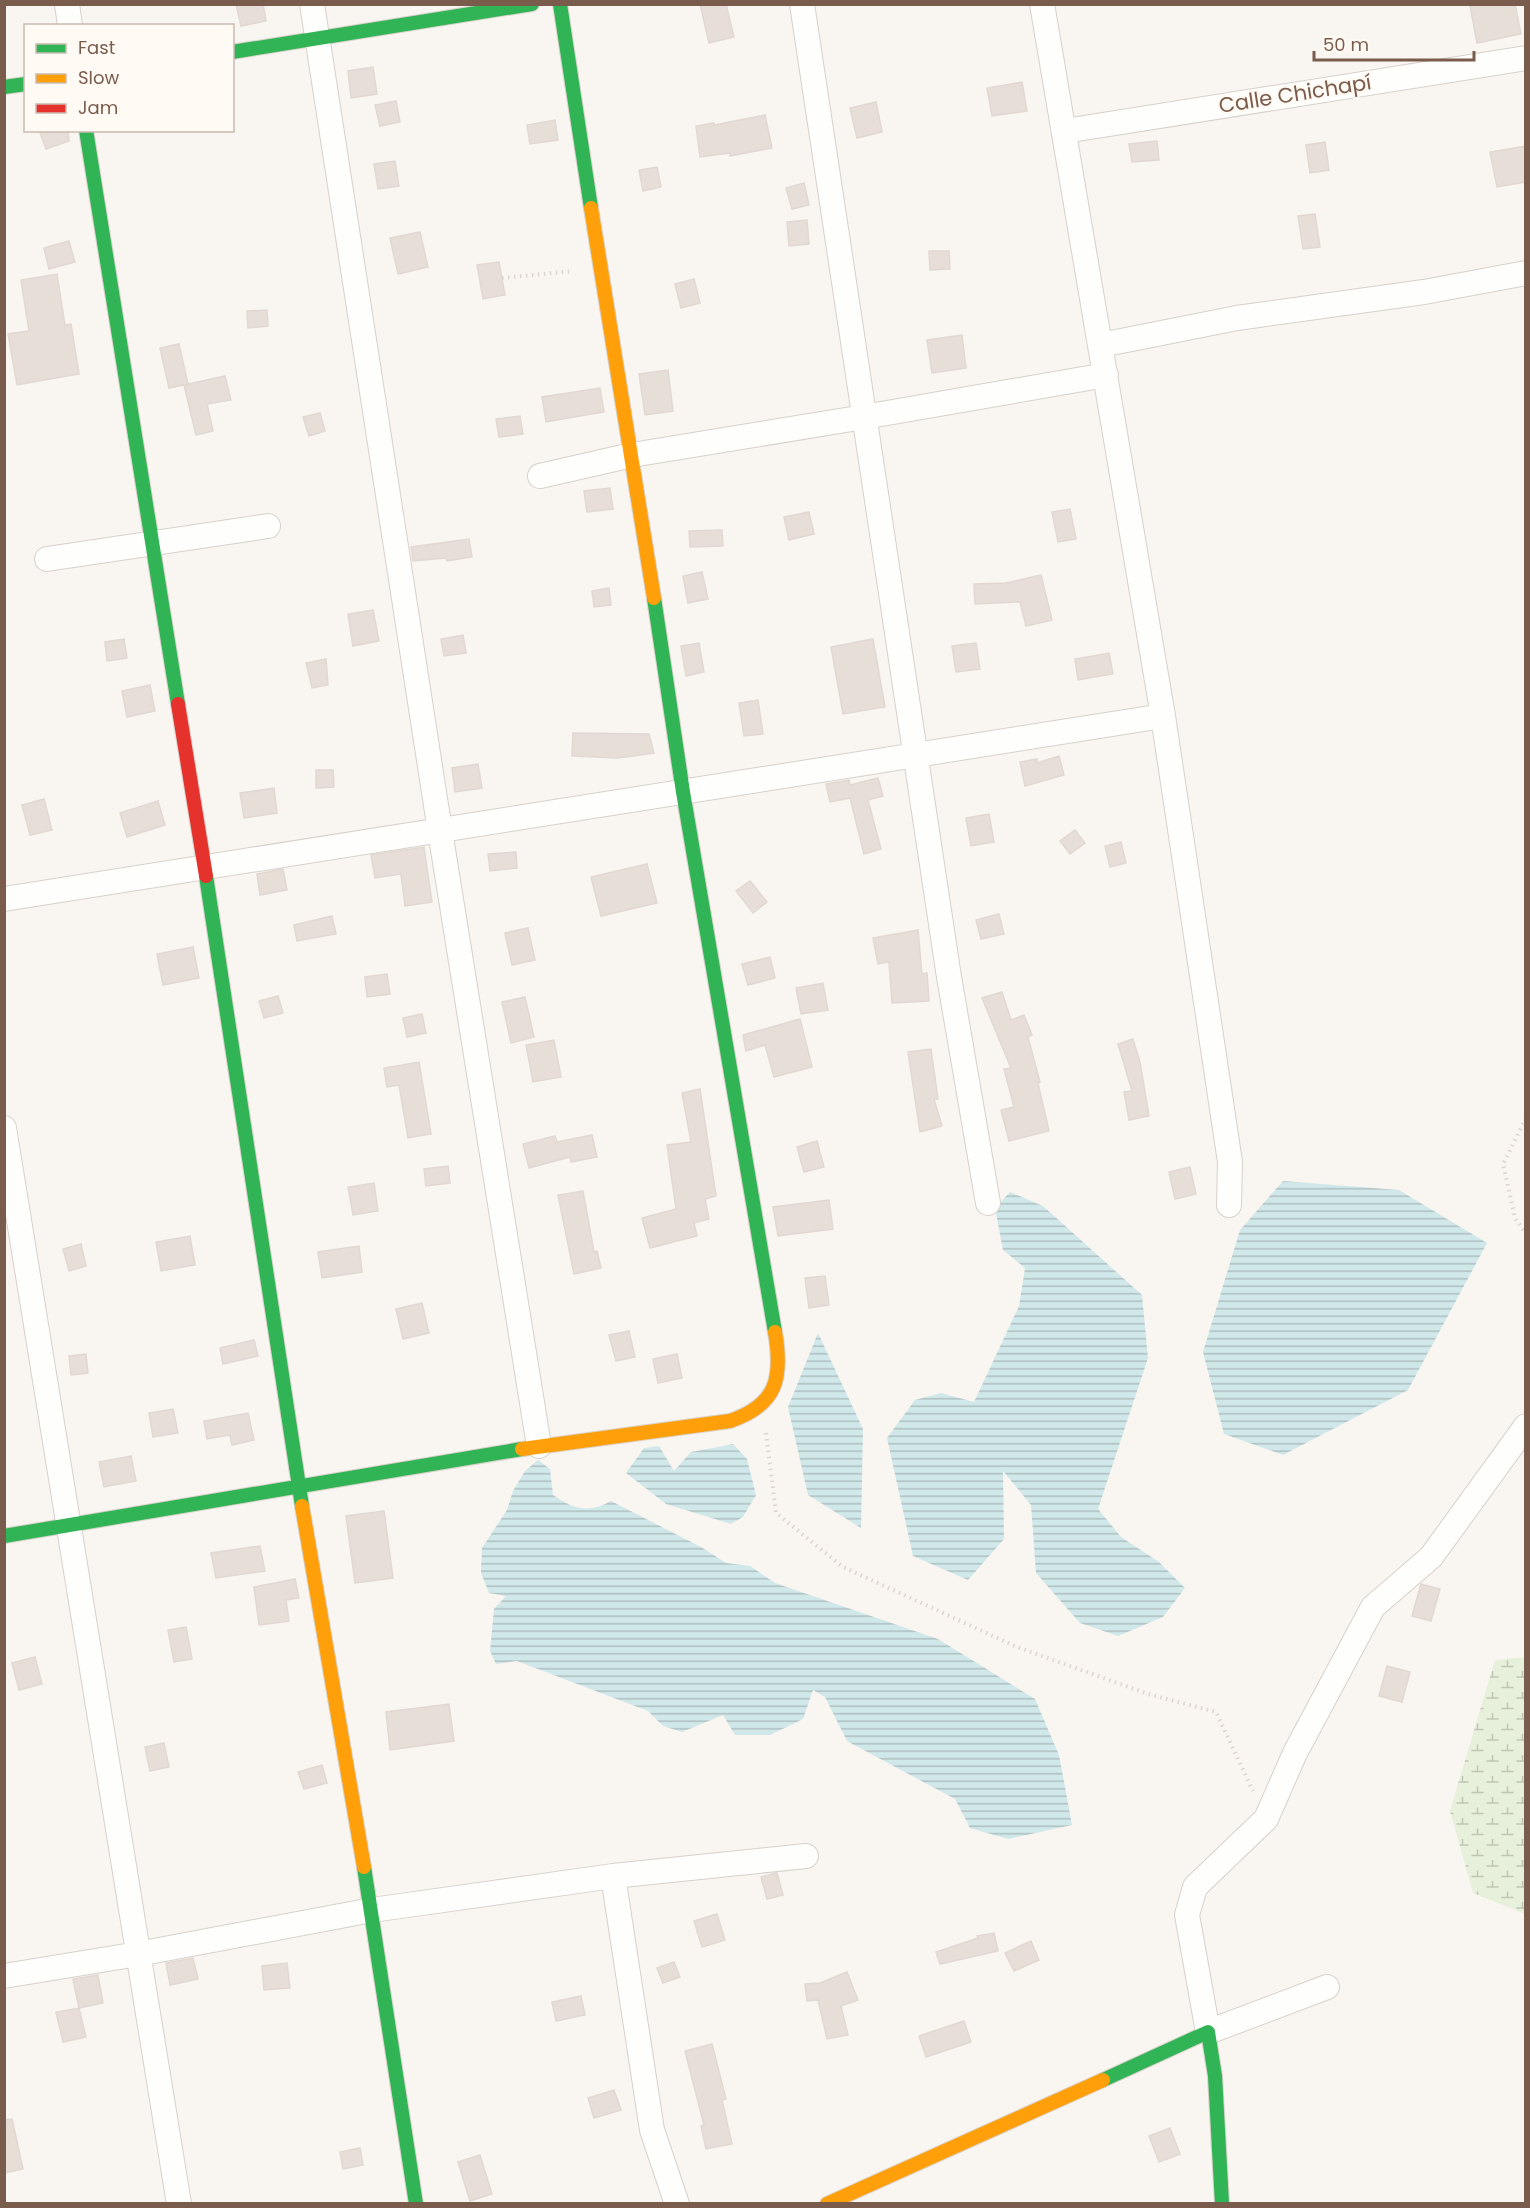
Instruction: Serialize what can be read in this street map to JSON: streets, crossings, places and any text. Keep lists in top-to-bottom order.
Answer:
{
  "streets": {
    "street": ["Calle Chichapí"]
  },
  "legend": ["Fast", "Slow", "Jam"],
  "scale_bar": "50 m"
}
